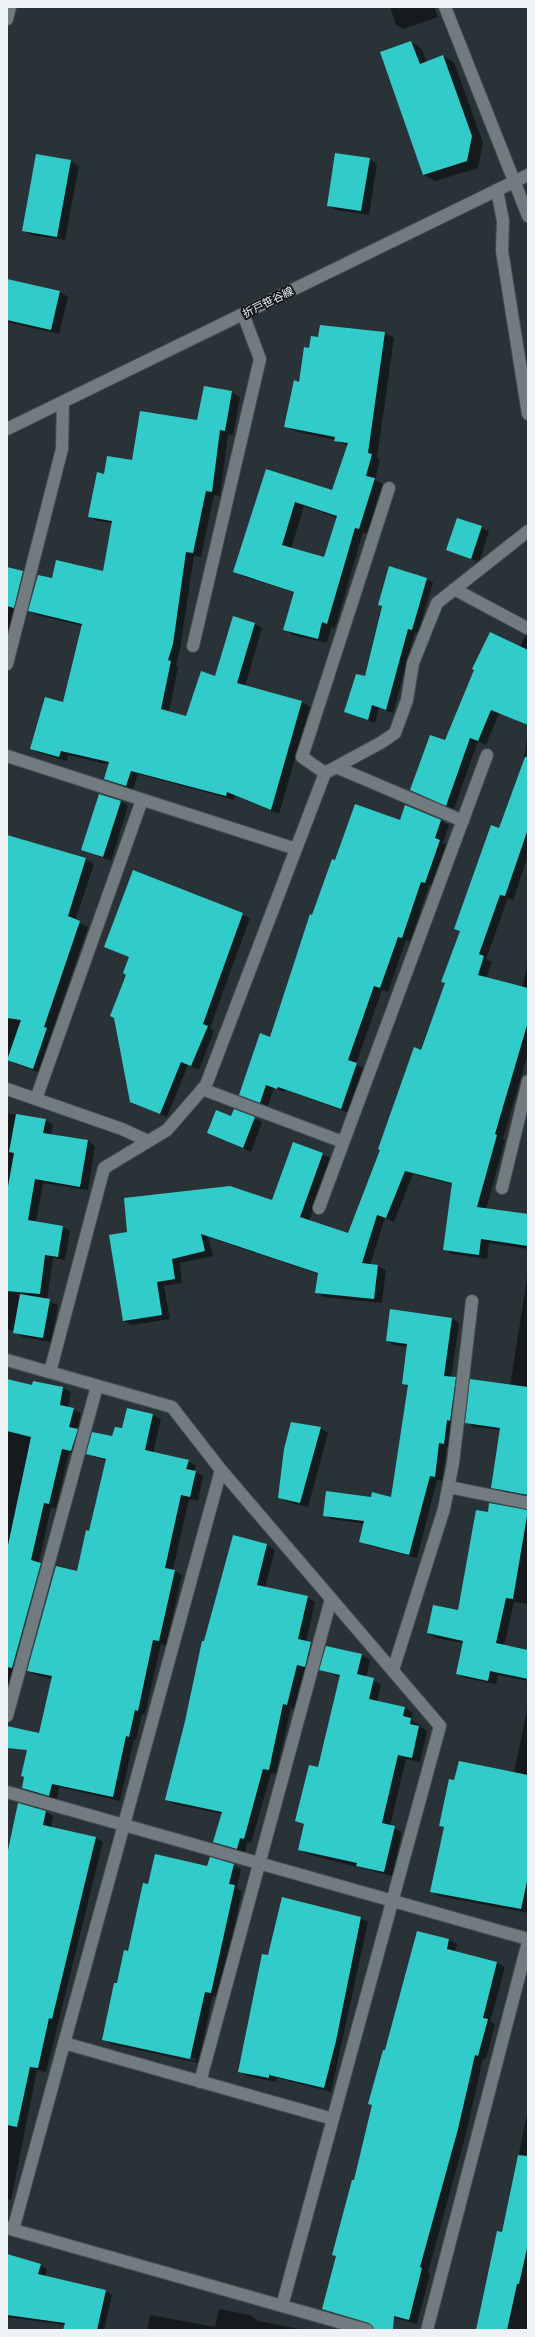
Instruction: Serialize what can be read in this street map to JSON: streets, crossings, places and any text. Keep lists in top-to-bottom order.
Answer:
{
  "streets": {
    "street": ["折戸笹谷線"]
  }
}
